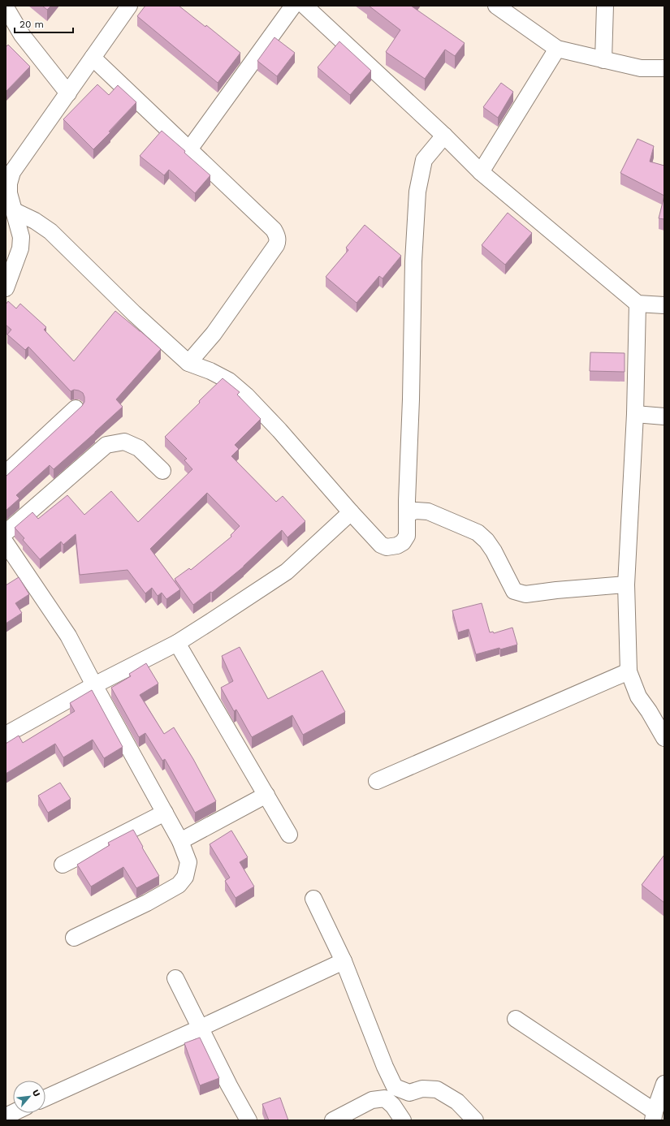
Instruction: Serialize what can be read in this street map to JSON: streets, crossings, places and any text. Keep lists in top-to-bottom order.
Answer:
{
  "scale_bar": "20 m",
  "north": "top right"
}
